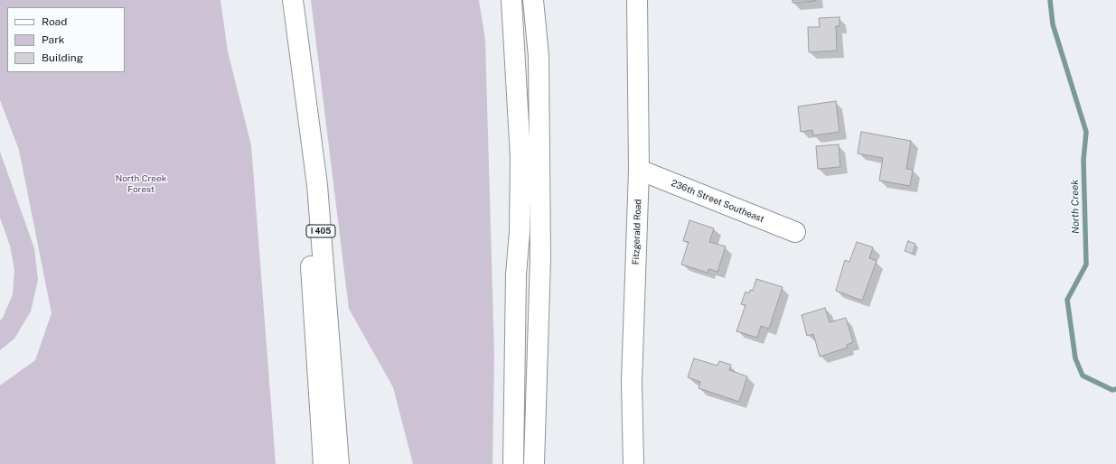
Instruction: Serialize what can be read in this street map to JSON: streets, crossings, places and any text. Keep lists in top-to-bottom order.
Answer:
{
  "streets": {
    "main road": ["236th Street Southeast", "I 405", "Fitzgerald Road"]
  },
  "crossings": [
    ["236th Street Southeast", "Fitzgerald Road"]
  ],
  "water": ["North Creek"],
  "parks": ["North Creek Forest"],
  "legend": ["Road", "Park", "Building"]
}
